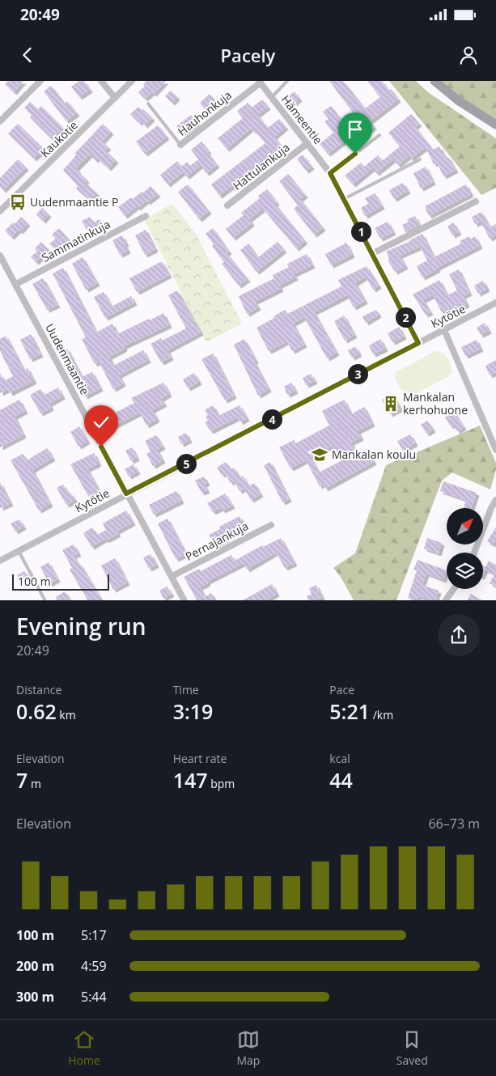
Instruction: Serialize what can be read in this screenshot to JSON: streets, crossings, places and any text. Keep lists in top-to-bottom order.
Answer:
{
  "streets": {
    "street": [
      "Hauhonkuja",
      "Hämeentie",
      "Kaukotie",
      "Hattulankuja",
      "Sammatinkuja",
      "Kytötie",
      "Uudenmaantie",
      "Pernajankuja"
    ]
  },
  "crossings": [
    ["Hauhonkuja", "Hämeentie"],
    ["Hämeentie", "Hattulankuja"],
    ["Hämeentie", "Kytötie"],
    ["Sammatinkuja", "Uudenmaantie"],
    ["Kytötie", "Uudenmaantie"],
    ["Uudenmaantie", "Pernajankuja"]
  ],
  "places": {
    "bus stop": ["Uudenmaantie P"],
    "building": ["Mankalan kerhohuone"],
    "school or university": ["Mankalan koulu"]
  },
  "scale_bar": "100 m",
  "north": "top right",
  "page": {
    "status": "20:49",
    "header": "Pacely",
    "pins": [
      "1",
      "2",
      "3",
      "4",
      "5"
    ],
    "scale": "100 m",
    "heading": ["Evening run", "20:49"],
    "stats": [
      ["Distance", "0.62 km"],
      ["Time", "3:19"],
      ["Pace", "5:21 /km"],
      ["Elevation", "7 m"],
      ["Heart rate", "147 bpm"],
      ["kcal", "44"]
    ],
    "chart": ["Elevation", "66–73 m"],
    "list": [
      {
        "name": "100 m",
        "note": "5:17"
      },
      {
        "name": "200 m",
        "note": "4:59"
      },
      {
        "name": "300 m",
        "note": "5:44"
      }
    ],
    "tabs": ["Home", "Map", "Saved"]
  }
}
